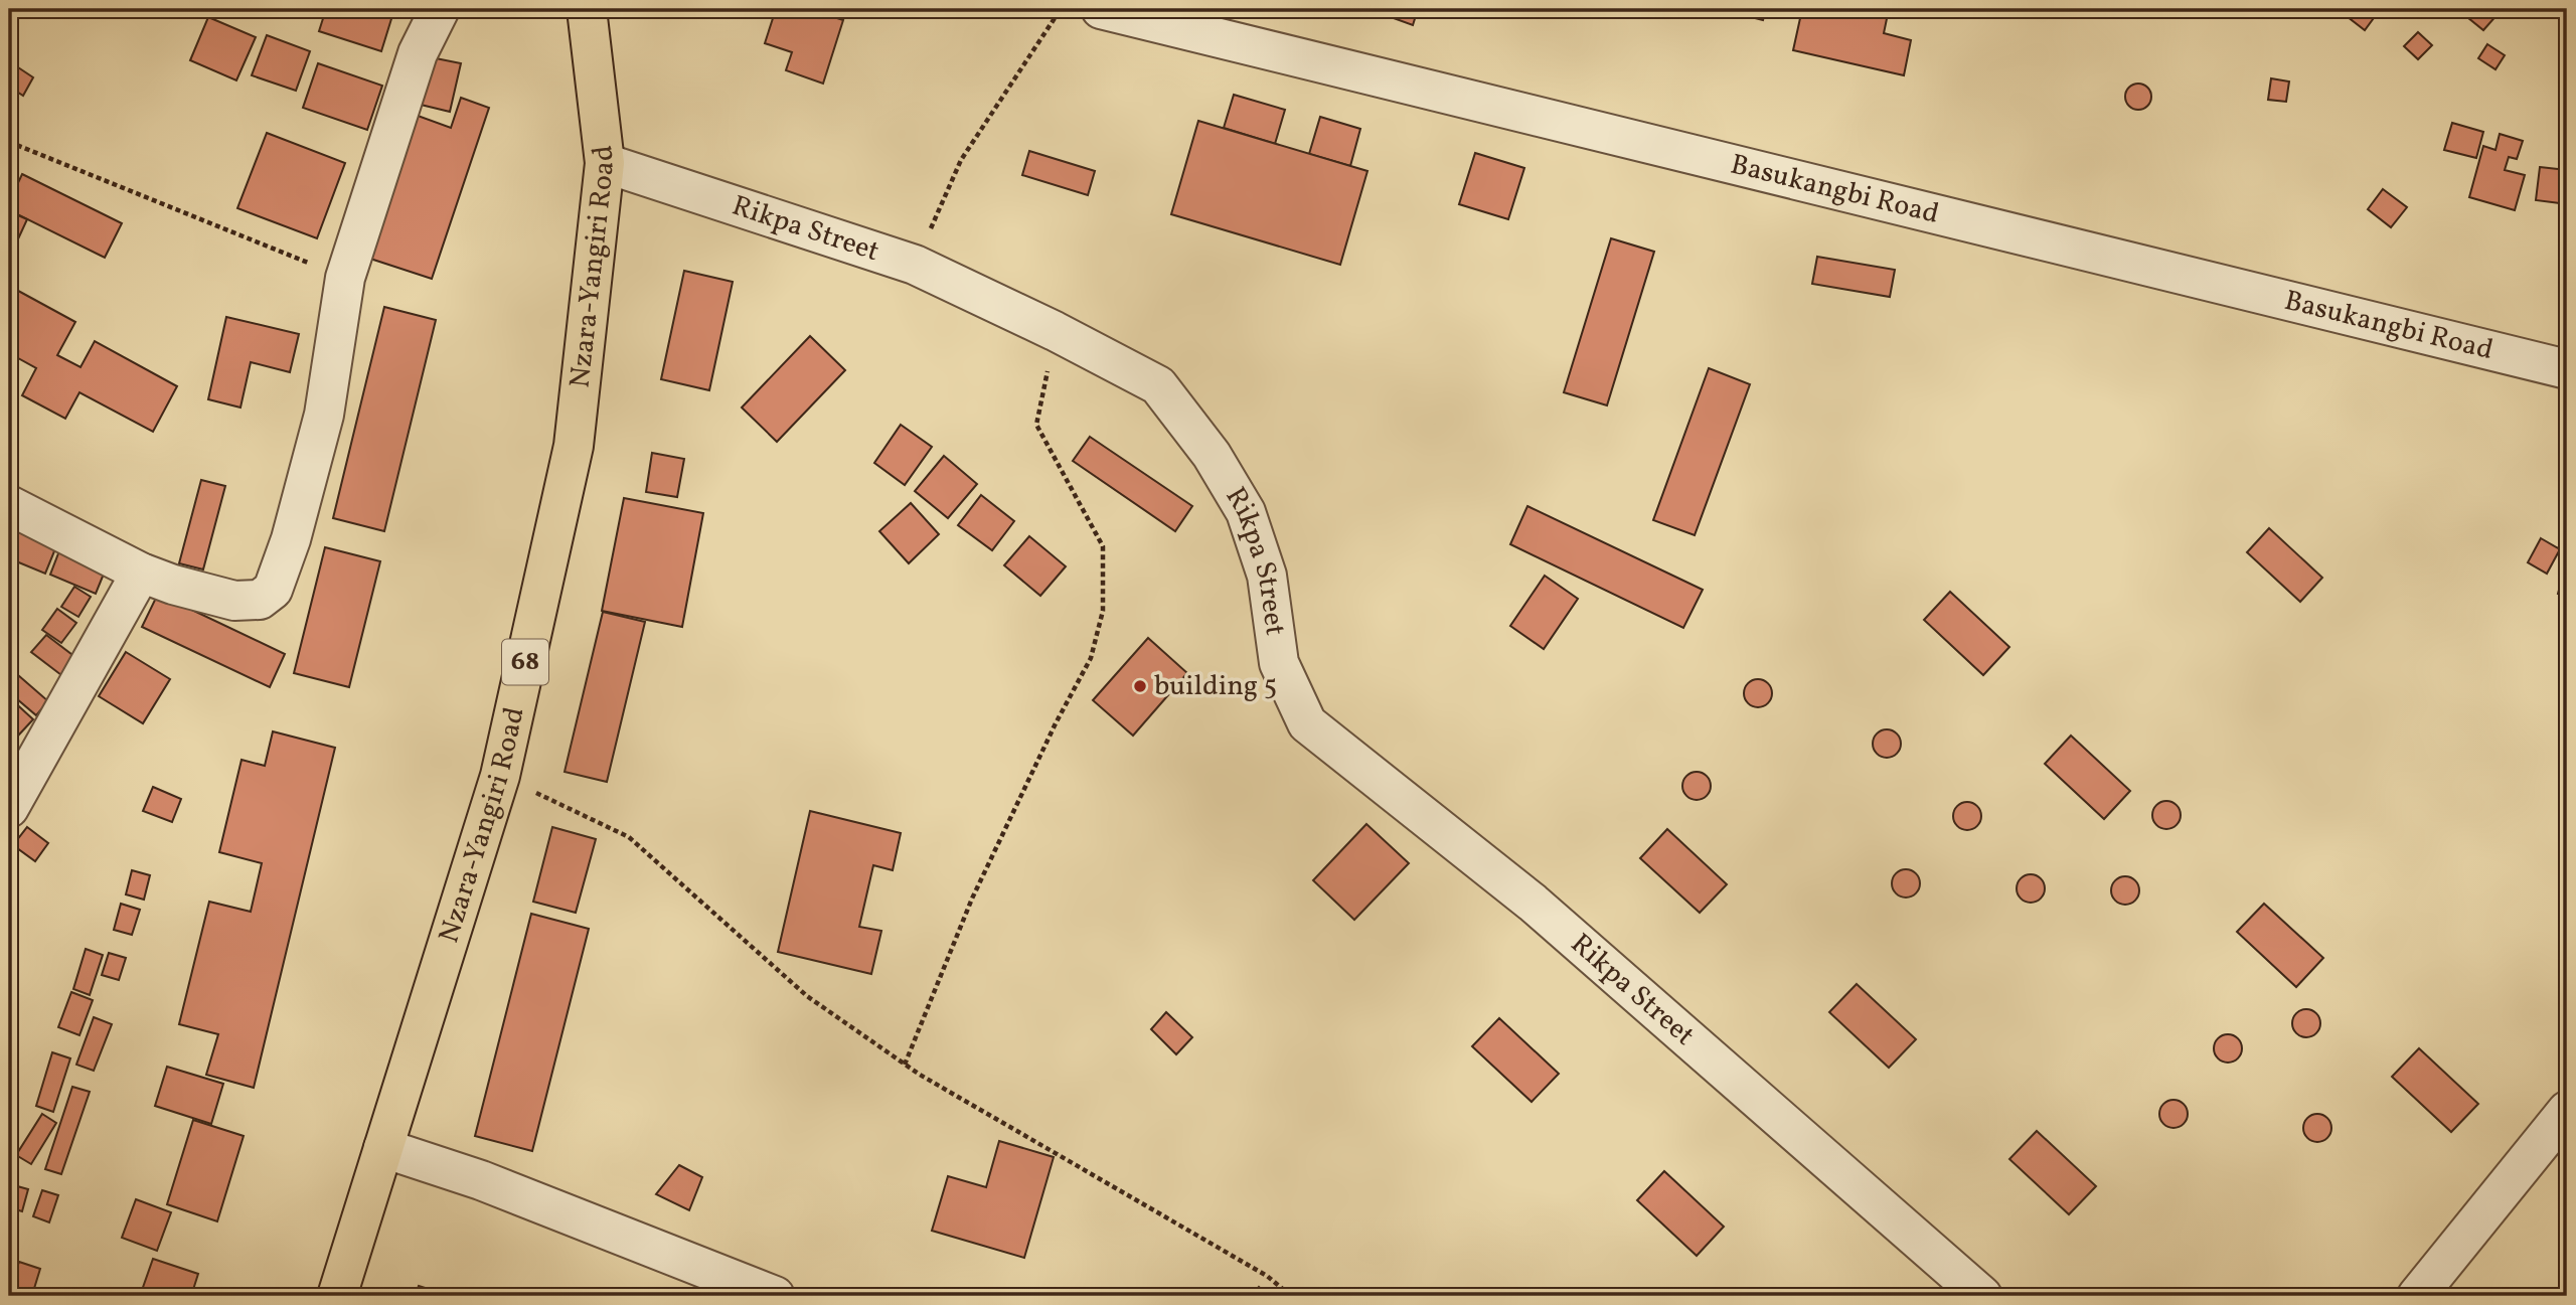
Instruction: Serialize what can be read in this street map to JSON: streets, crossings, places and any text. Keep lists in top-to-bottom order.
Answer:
{
  "streets": {
    "main road": ["Nzara-Yangiri Road", "68"],
    "street": ["Basukangbi Road", "Rikpa Street"]
  },
  "crossings": [
    ["Rikpa Street", "Nzara-Yangiri Road"]
  ],
  "places": ["building 5"]
}
